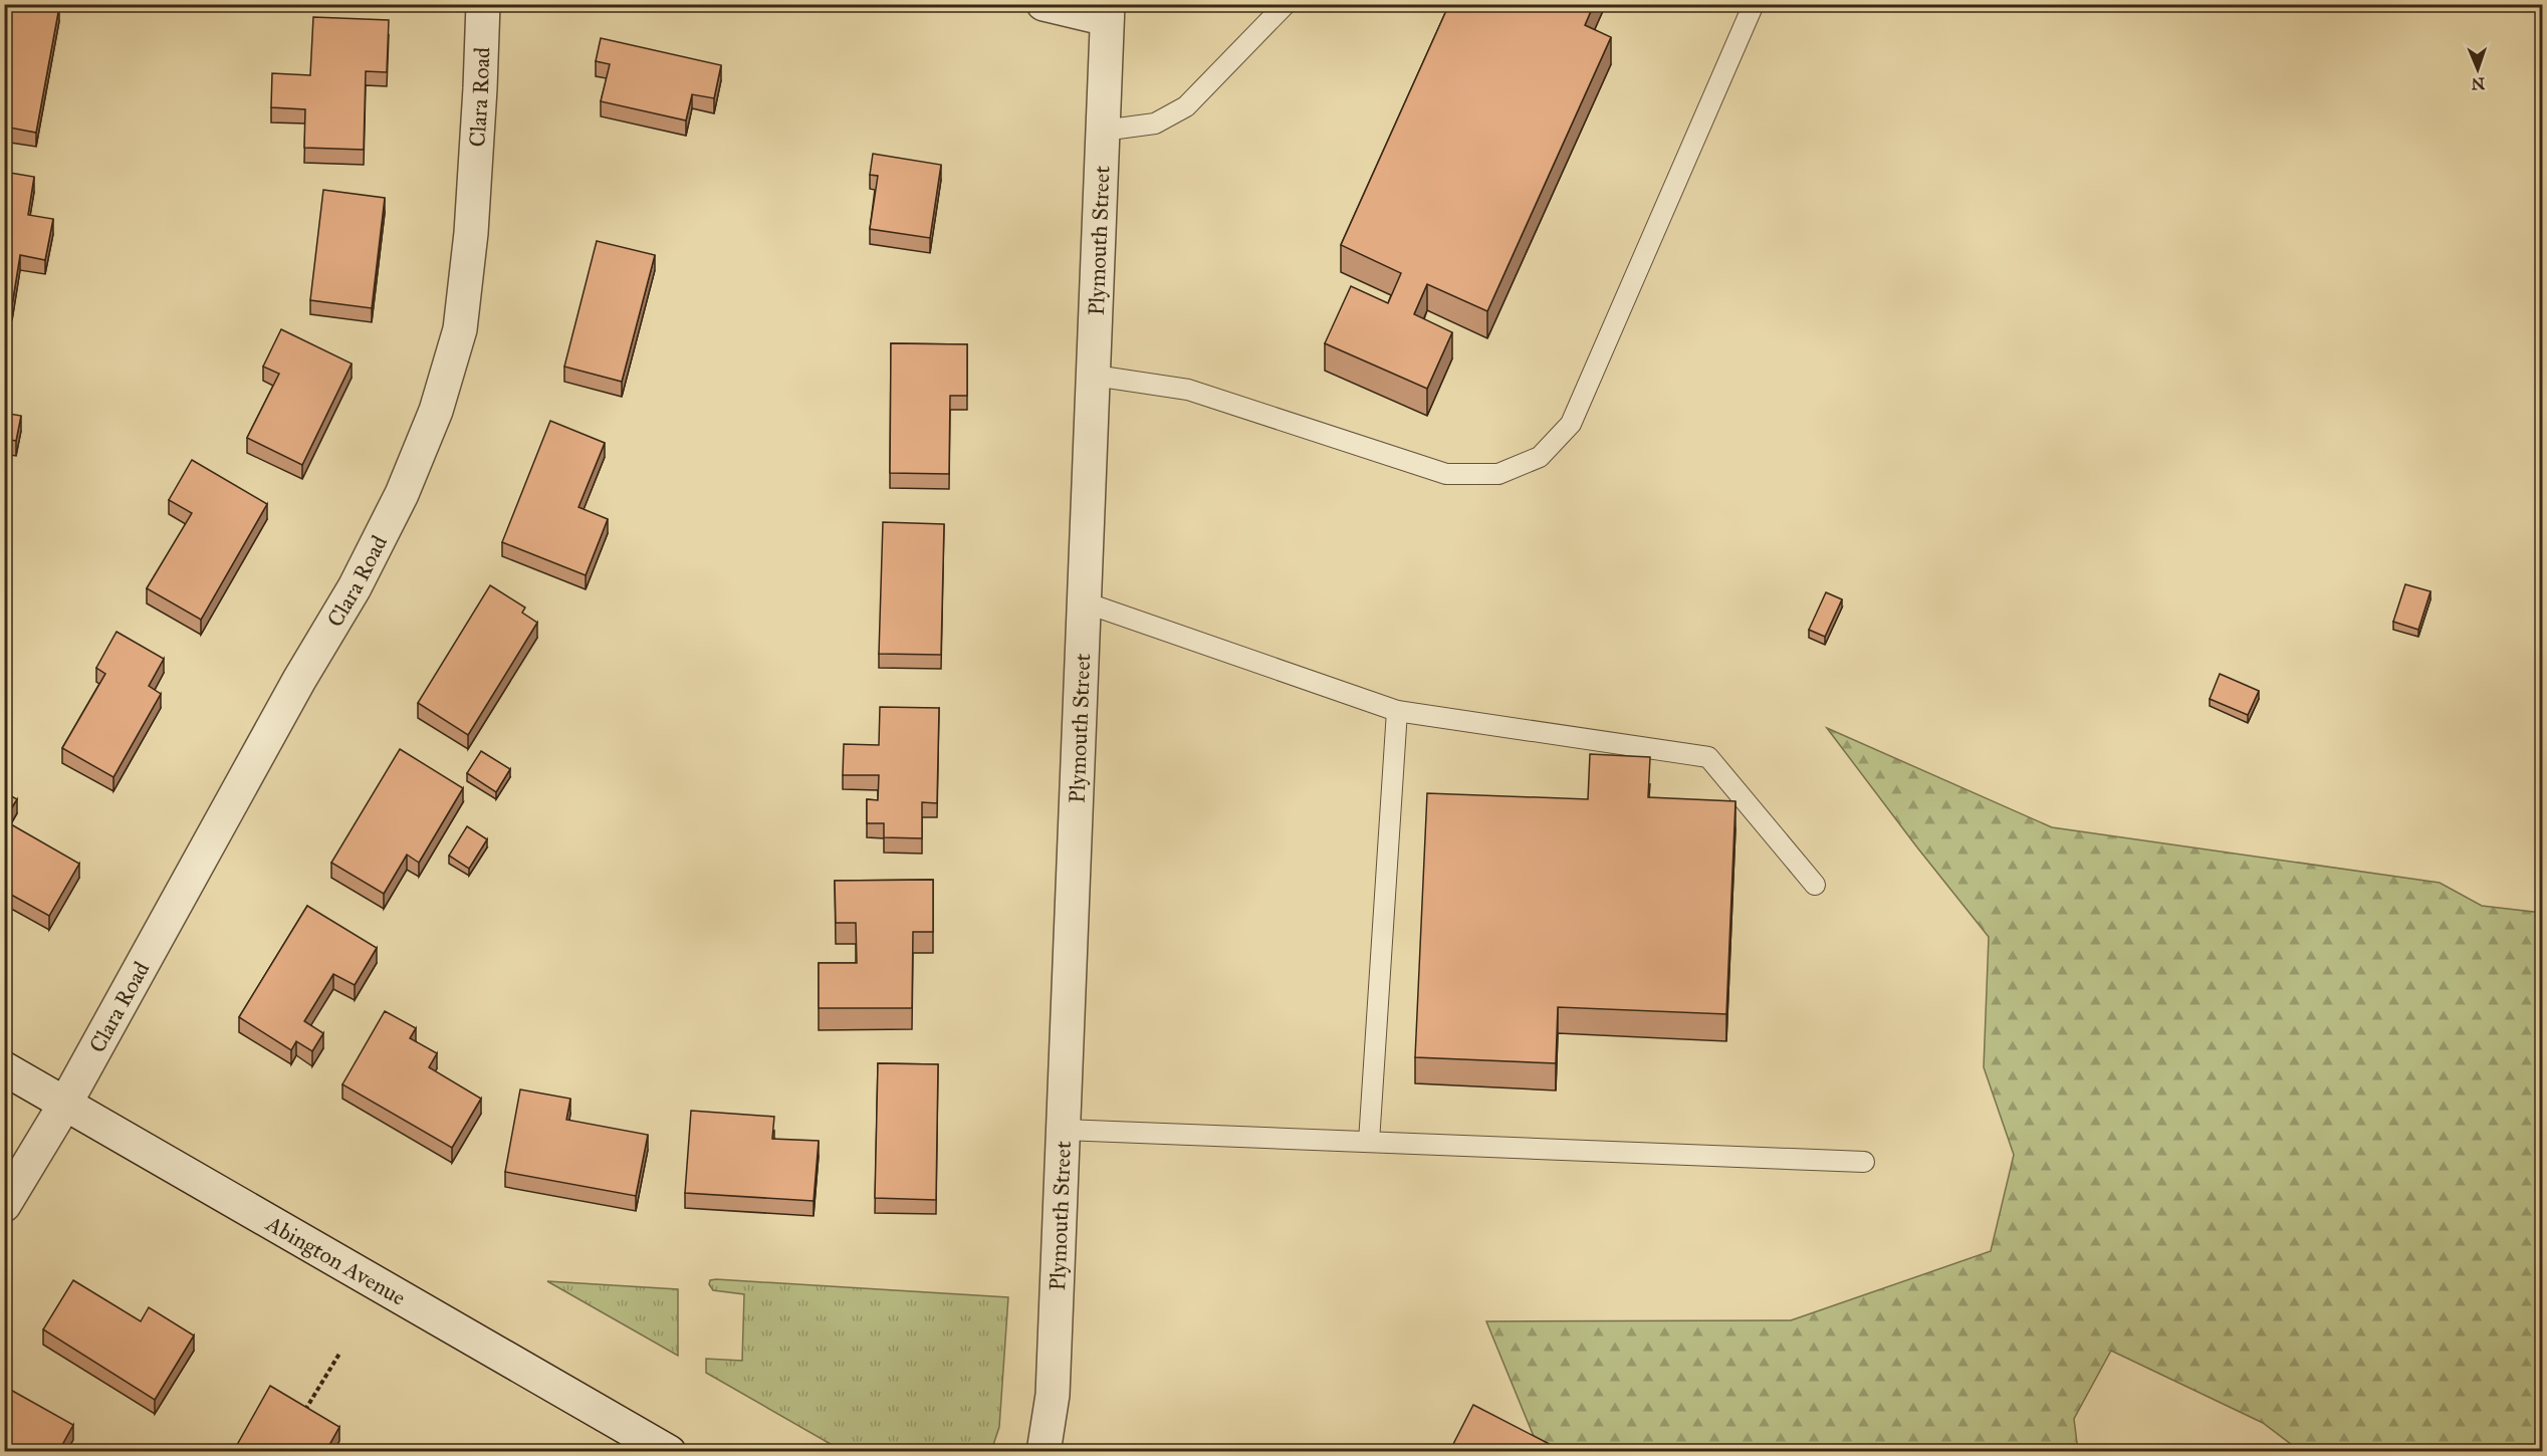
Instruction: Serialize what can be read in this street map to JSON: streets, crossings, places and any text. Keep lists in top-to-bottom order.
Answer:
{
  "streets": {
    "street": ["Clara Road", "Plymouth Street", "Abington Avenue"]
  },
  "crossings": [
    ["Clara Road", "Abington Avenue"]
  ],
  "north": "bottom"
}
